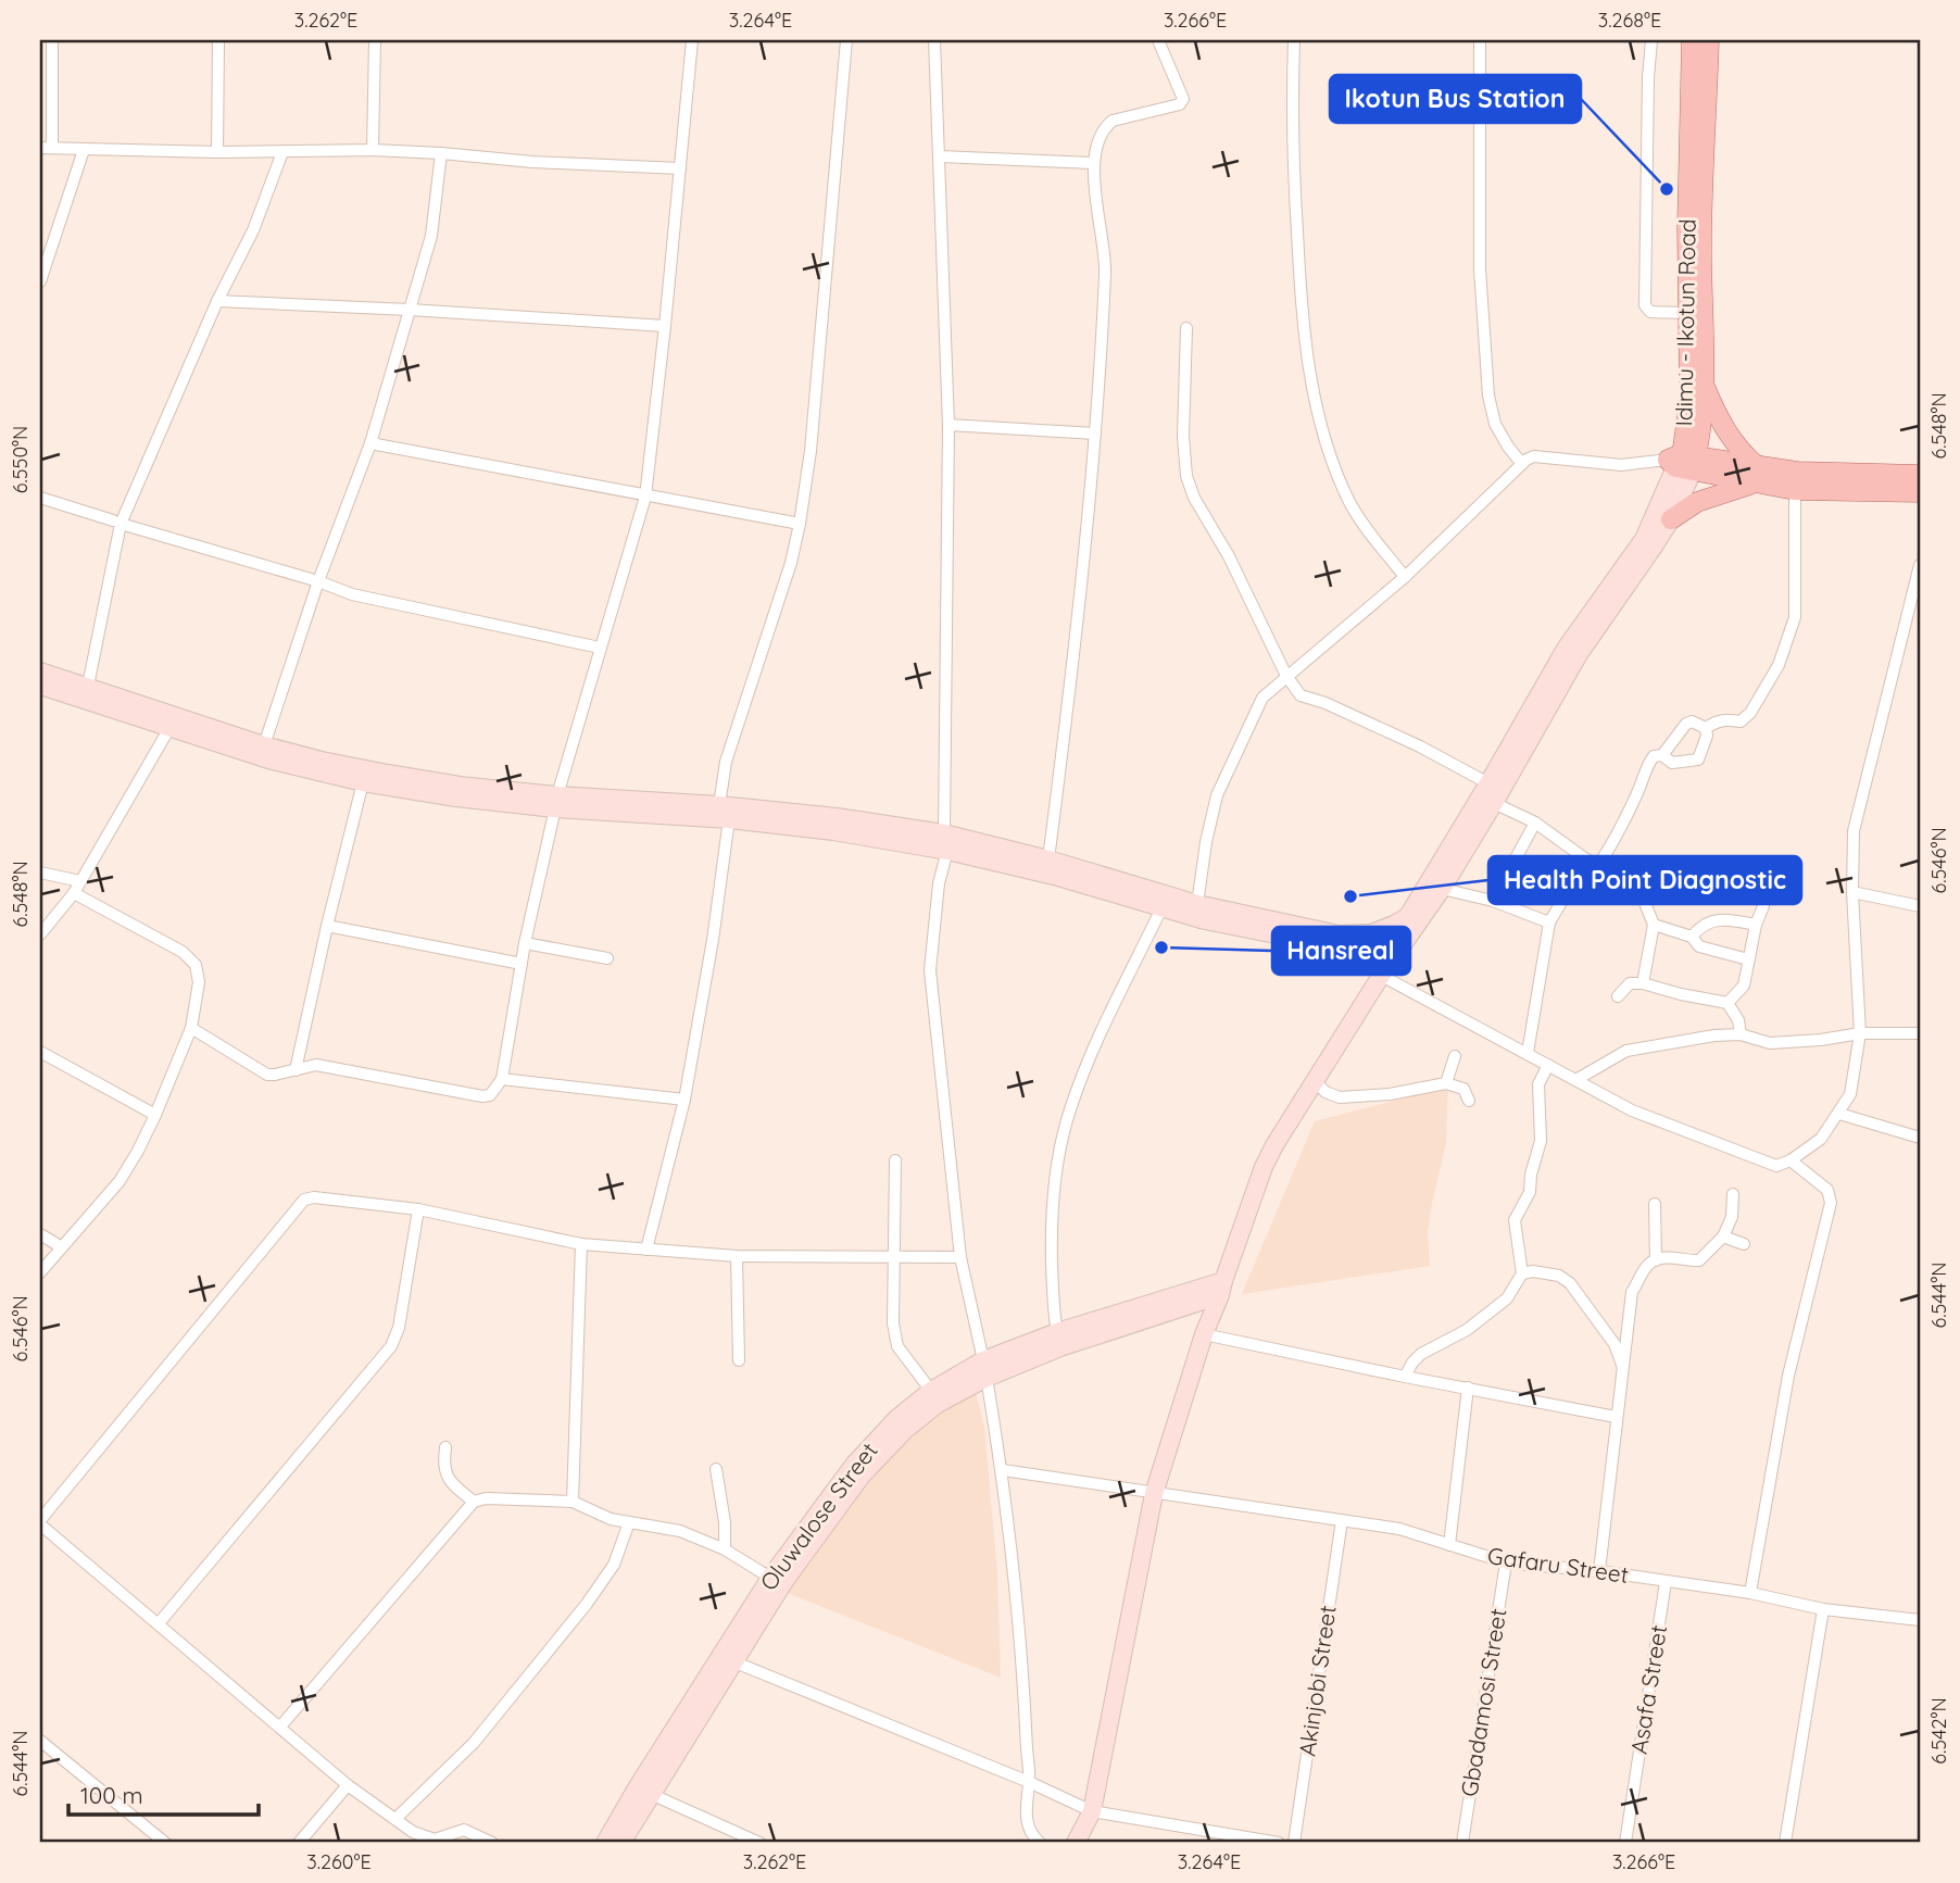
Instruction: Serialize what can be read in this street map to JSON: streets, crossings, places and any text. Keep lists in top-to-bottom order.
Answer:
{
  "streets": {
    "main road": ["Idimu - Ikotun Road", "Oluwalose Street"],
    "street": [
      "Gafaru Street",
      "Akinjobi Street",
      "Asafa Street",
      "Gbadamosi Street"
    ]
  },
  "crossings": [
    ["Gafaru Street", "Akinjobi Street"],
    ["Gafaru Street", "Asafa Street"],
    ["Gafaru Street", "Gbadamosi Street"]
  ],
  "places": ["Ikotun Bus Station", "Health Point Diagnostic", "Hansreal"],
  "scale_bar": "100 m",
  "coordinates": [
    "3.262°E",
    "3.264°E",
    "3.266°E",
    "3.268°E",
    "6.548°N",
    "6.550°N",
    "6.546°N",
    "6.544°N",
    "6.542°N",
    "3.260°E"
  ]
}
